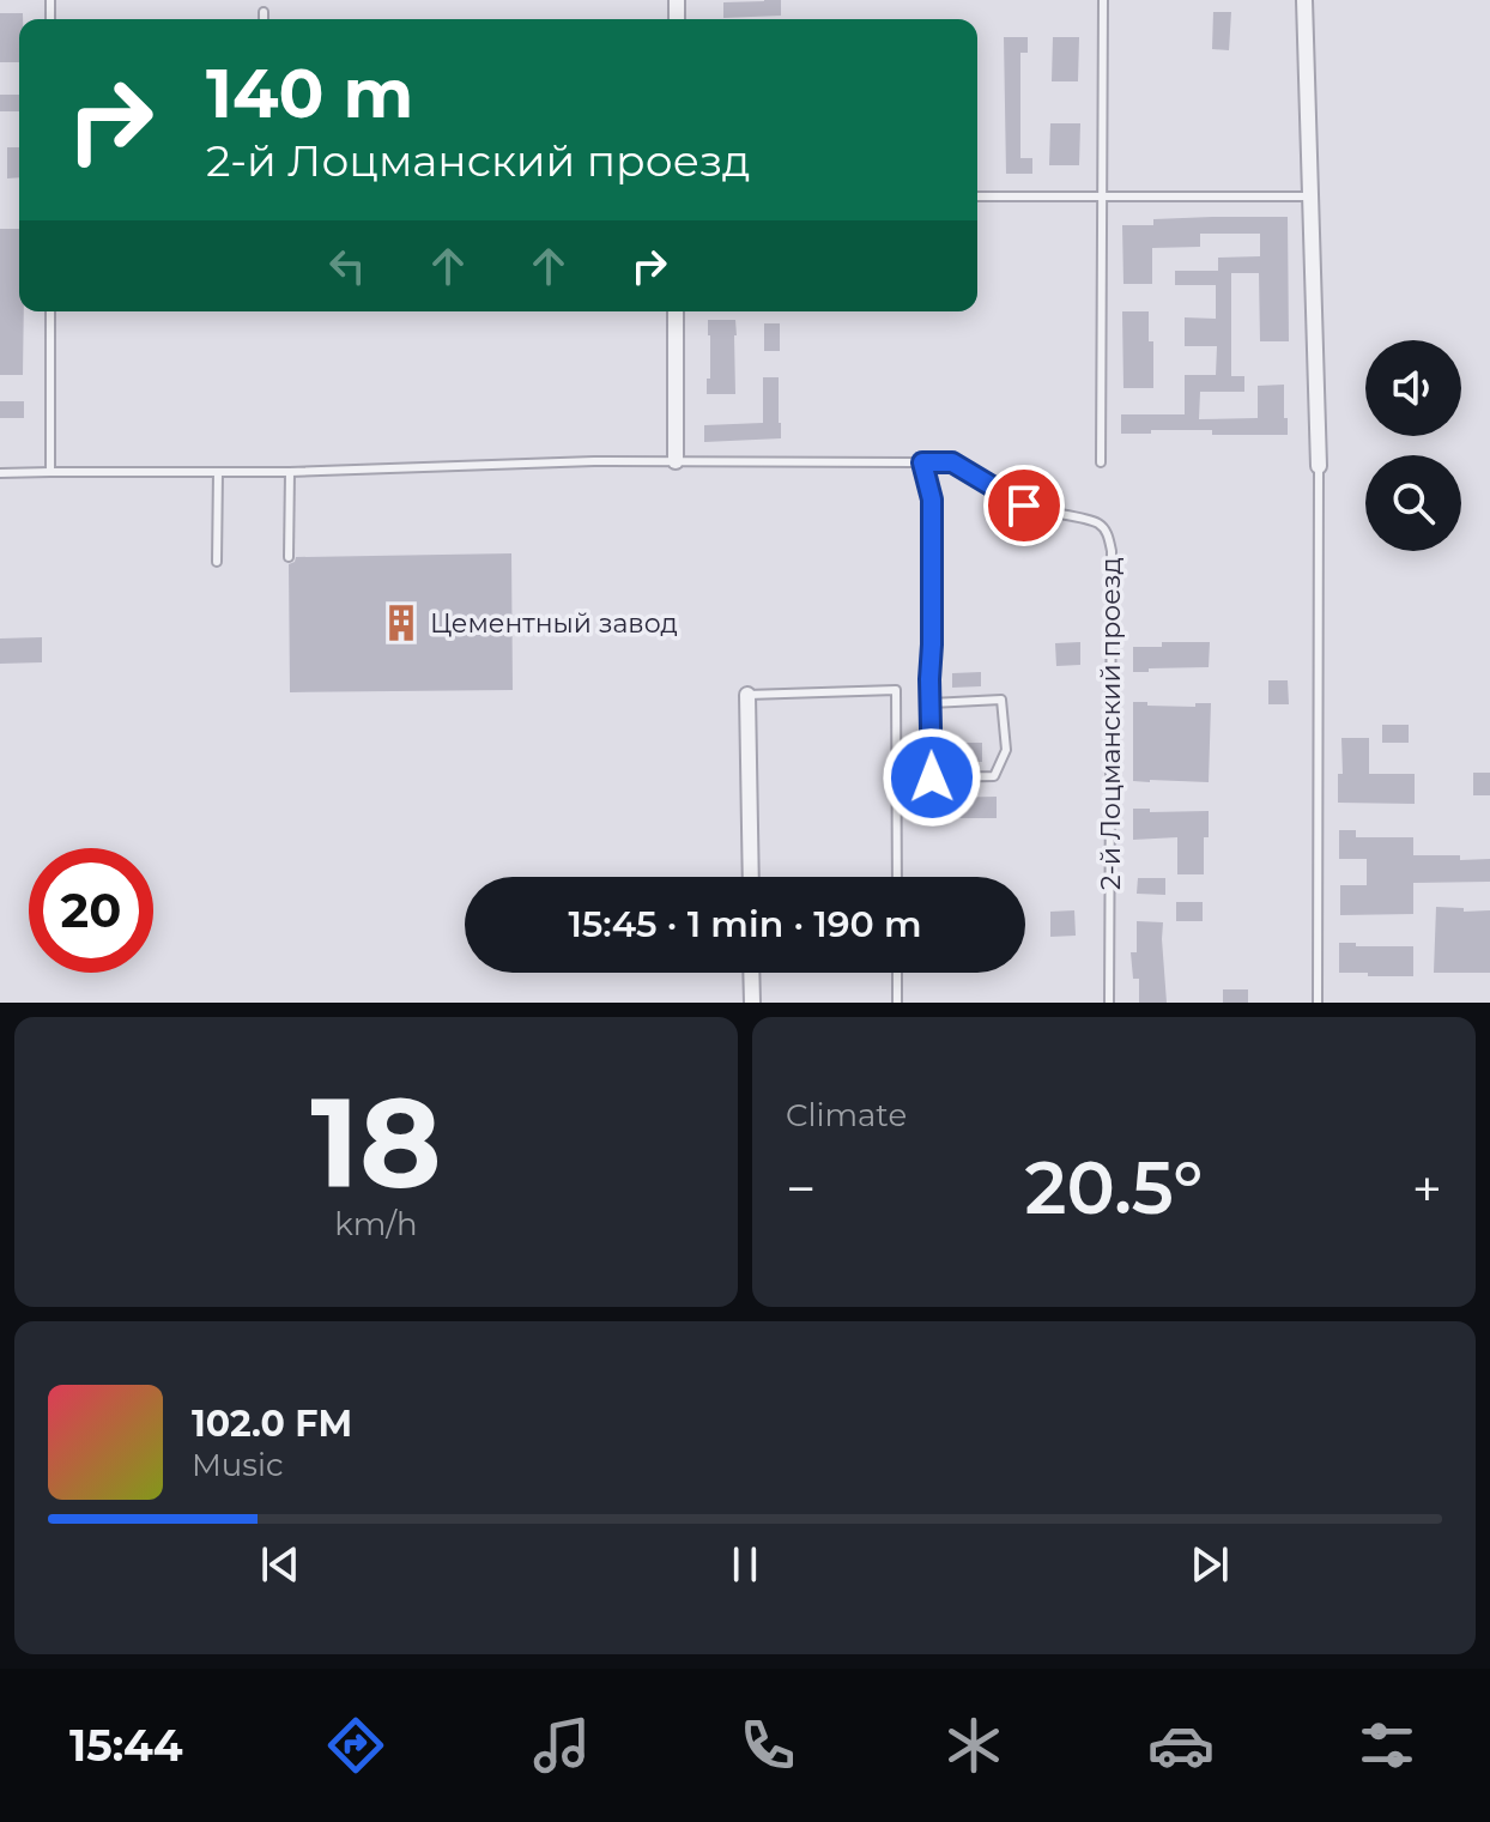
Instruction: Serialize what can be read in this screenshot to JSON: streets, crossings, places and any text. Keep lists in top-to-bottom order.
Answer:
{
  "streets": {
    "lane": ["2-й Лоцманский проезд"]
  },
  "places": {
    "building": ["Цементный завод"]
  },
  "page": {
    "turn": ["140 m", "2-й Лоцманский проезд"],
    "limit": "20",
    "trip": "15:45 · 1 min · 190 m",
    "tile": [
      ["18", "km/h"],
      "Climate"
    ],
    "heat": ["−", "20.5°", "+"],
    "song": ["102.0 FM", "Music"],
    "tabs": "15:44"
  }
}
